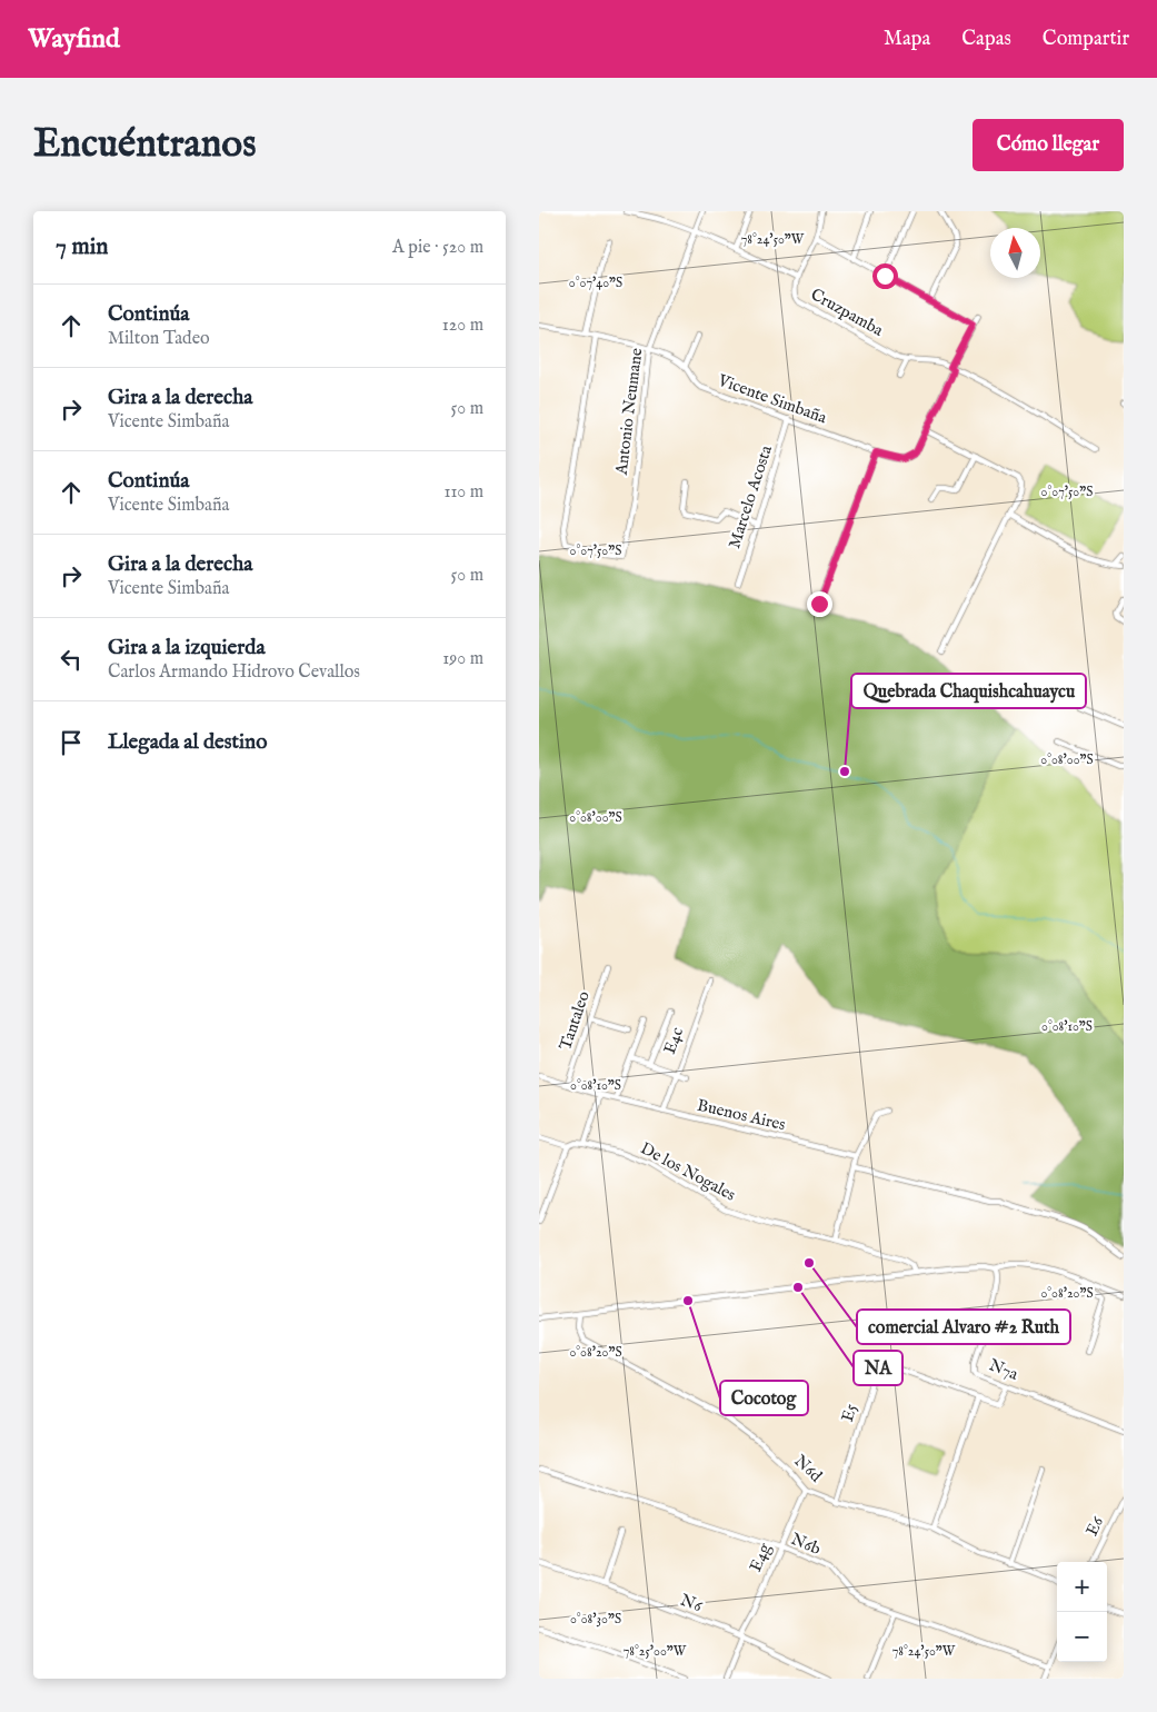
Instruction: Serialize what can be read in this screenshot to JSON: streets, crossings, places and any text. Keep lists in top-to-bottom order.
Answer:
{
  "streets": {
    "street": [
      "Cruzpamba",
      "Vicente Simbaña",
      "Antonio Neumane",
      "Marcelo Acosta",
      "Tantaleo",
      "E4c",
      "Buenos Aires",
      "De los Nogales",
      "N7a",
      "E5",
      "N6d",
      "E6",
      "N6b",
      "E4g",
      "N6"
    ]
  },
  "crossings": [
    ["Cruzpamba", "Vicente Simbaña"],
    ["Cruzpamba", "Antonio Neumane"],
    ["Vicente Simbaña", "Antonio Neumane"],
    ["Vicente Simbaña", "Marcelo Acosta"],
    ["Tantaleo", "Buenos Aires"],
    ["E4c", "Buenos Aires"],
    ["E5", "N6d"],
    ["N6d", "E4g"],
    ["N6b", "E4g"],
    ["E4g", "N6"]
  ],
  "places": [
    "Quebrada Chaquishcahuaycu",
    "comercial Alvaro #2 Ruth",
    "NA",
    "Cocotog"
  ],
  "north": "top",
  "page": {
    "header": "Wayfind",
    "nav": ["Mapa", "Capas", "Compartir"],
    "buttons": "Cómo llegar",
    "title": "Encuéntranos",
    "heading": ["7 min", "A pie · 520 m"],
    "list": [
      ["Continúa", "Milton Tadeo", "120 m"],
      ["Gira a la derecha", "Vicente Simbaña", "50 m"],
      ["Continúa", "Vicente Simbaña", "110 m"],
      ["Gira a la derecha", "Vicente Simbaña", "50 m"],
      ["Gira a la izquierda", "Carlos Armando Hidrovo Cevallos", "190 m"],
      "Llegada al destino"
    ],
    "map_buttons": ["+", "−"]
  },
  "coordinates": [
    "78°24'50\"W",
    "0°07'40\"S",
    "0°07'50\"S",
    "0°08'00\"S",
    "0°08'10\"S",
    "0°08'20\"S",
    "0°08'30\"S",
    "78°25'00\"W"
  ]
}
